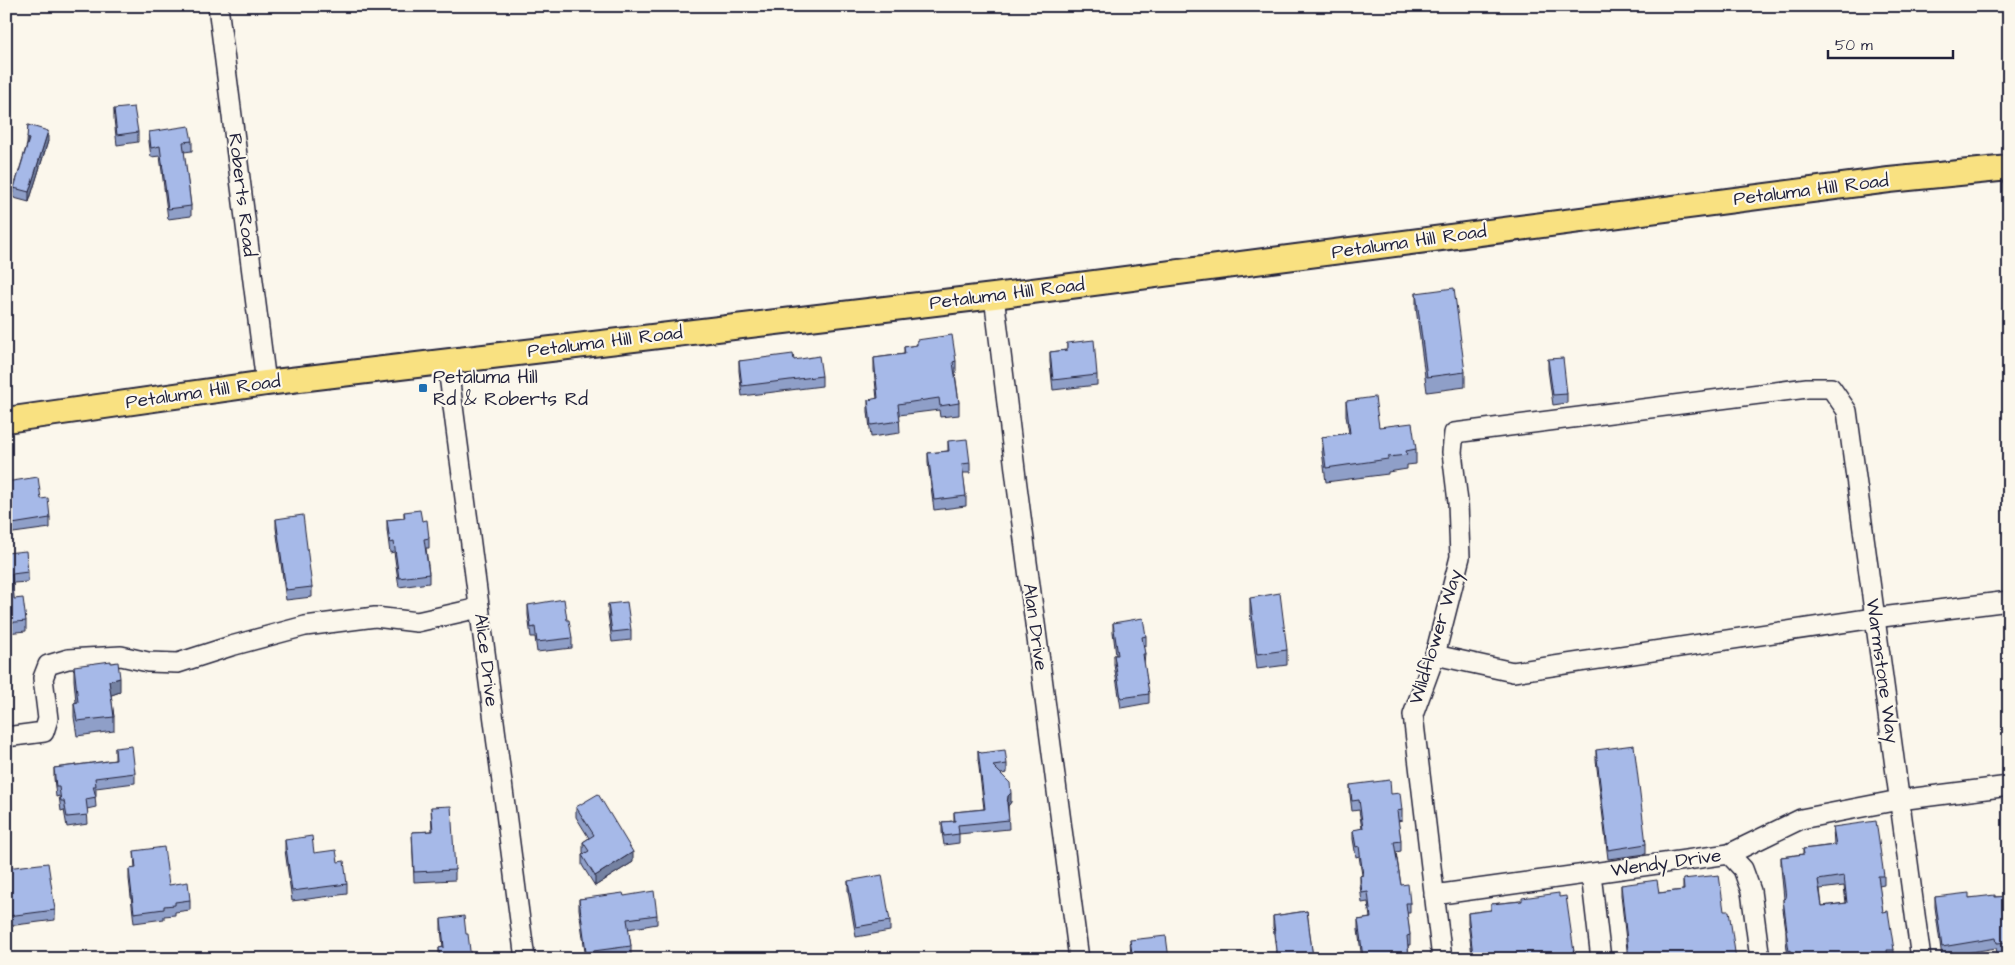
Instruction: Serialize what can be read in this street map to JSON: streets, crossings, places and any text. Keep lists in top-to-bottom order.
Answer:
{
  "streets": {
    "main road": ["Petaluma Hill Road"],
    "street": [
      "Roberts Road",
      "Alan Drive",
      "Wildflower Way",
      "Alice Drive",
      "Warmstone Way",
      "Wendy Drive"
    ]
  },
  "crossings": [
    ["Petaluma Hill Road", "Roberts Road"],
    ["Petaluma Hill Road", "Alan Drive"],
    ["Petaluma Hill Road", "Alice Drive"],
    ["Wildflower Way", "Warmstone Way"],
    ["Wildflower Way", "Wendy Drive"],
    ["Warmstone Way", "Wendy Drive"]
  ],
  "places": {
    "transit": ["Petaluma Hill Rd & Roberts Rd"]
  },
  "scale_bar": "50 m"
}
